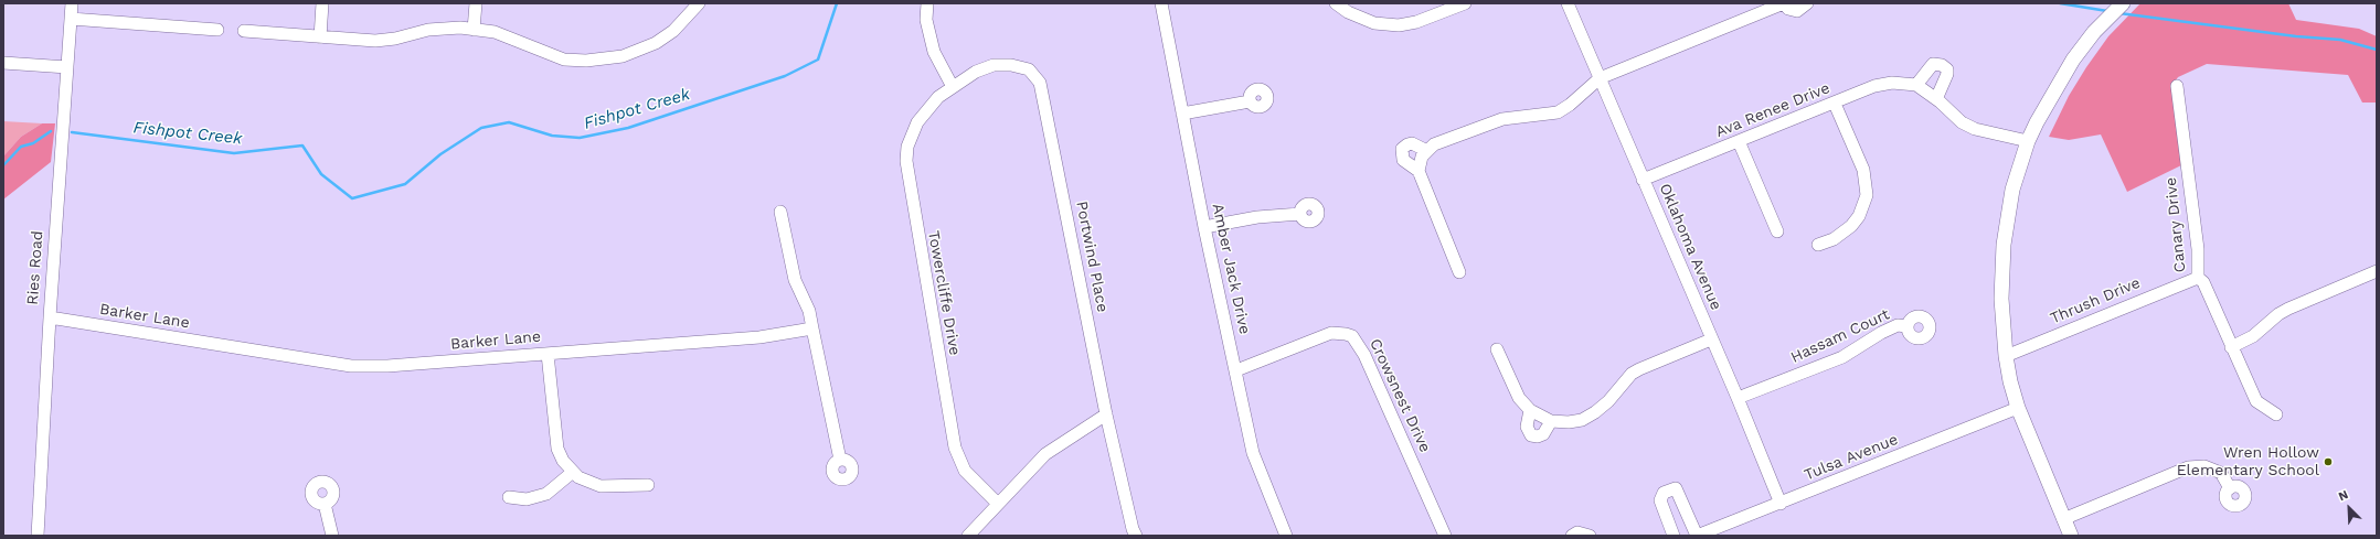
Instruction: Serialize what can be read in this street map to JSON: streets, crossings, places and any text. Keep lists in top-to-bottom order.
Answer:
{
  "streets": {
    "street": [
      "Ava Renee Drive",
      "Canary Drive",
      "Oklahoma Avenue",
      "Portwind Place",
      "Ries Road",
      "Amber Jack Drive",
      "Towercliffe Drive",
      "Thrush Drive",
      "Barker Lane",
      "Hassam Court",
      "Crowsnest Drive",
      "Tulsa Avenue"
    ]
  },
  "crossings": [
    ["Ava Renee Drive", "Oklahoma Avenue"],
    ["Canary Drive", "Thrush Drive"],
    ["Oklahoma Avenue", "Hassam Court"],
    ["Oklahoma Avenue", "Tulsa Avenue"],
    ["Portwind Place", "Towercliffe Drive"],
    ["Ries Road", "Barker Lane"],
    ["Amber Jack Drive", "Crowsnest Drive"]
  ],
  "water": ["Fishpot Creek"],
  "places": ["Wren Hollow Elementary School"],
  "north": "top left"
}
